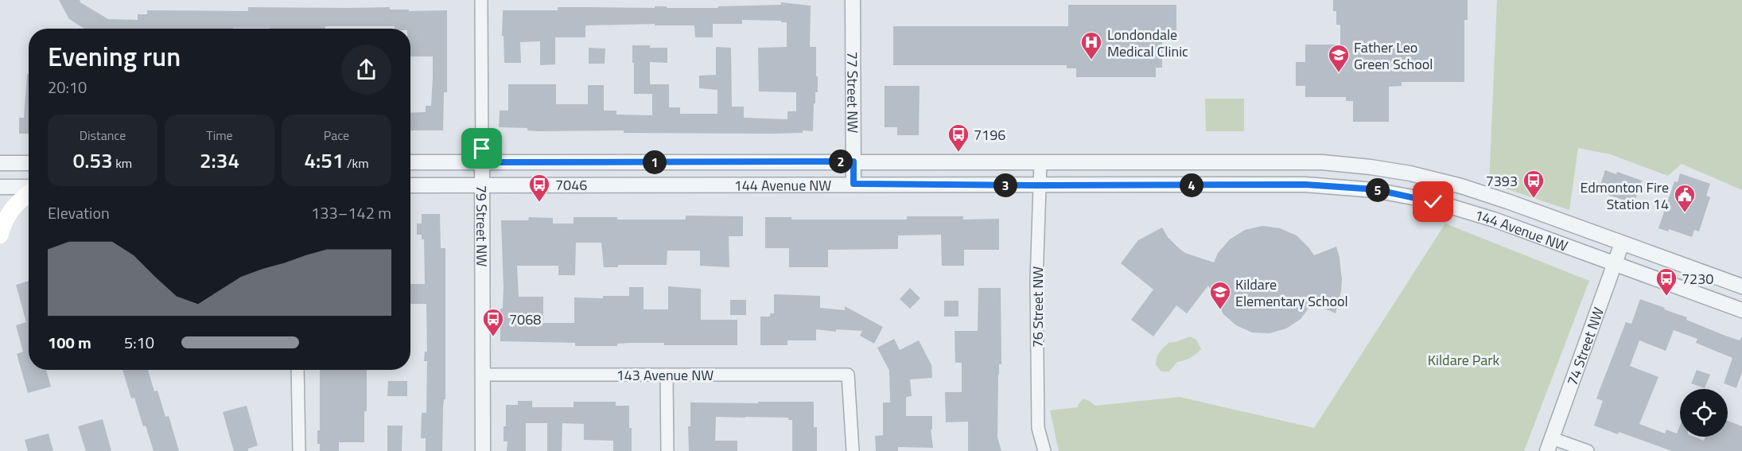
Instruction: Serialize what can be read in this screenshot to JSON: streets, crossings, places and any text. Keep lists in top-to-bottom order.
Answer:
{
  "streets": {
    "street": [
      "77 Street NW",
      "144 Avenue NW",
      "79 Street NW",
      "76 Street NW",
      "74 Street NW",
      "143 Avenue NW"
    ]
  },
  "crossings": [
    ["77 Street NW", "144 Avenue NW"],
    ["144 Avenue NW", "79 Street NW"],
    ["144 Avenue NW", "76 Street NW"],
    ["144 Avenue NW", "74 Street NW"],
    ["79 Street NW", "143 Avenue NW"]
  ],
  "parks": ["Kildare Park"],
  "places": {
    "hospital": ["Londondale Medical Clinic"],
    "school or university": ["Father Leo Green School", "Kildare Elementary School"],
    "bus stop": [
      "7196",
      "7393",
      "7046",
      "7230",
      "7068"
    ],
    "public building": ["Edmonton Fire Station 14"]
  },
  "page": {
    "heading": ["Evening run", "20:10"],
    "stats": [
      ["Distance", "0.53 km"],
      ["Time", "2:34"],
      ["Pace", "4:51 /km"]
    ],
    "pins": [
      "2",
      "1",
      "3",
      "4",
      "5"
    ],
    "chart": ["Elevation", "133–142 m"],
    "list": [
      {
        "name": "100 m",
        "note": "5:10"
      }
    ]
  }
}
